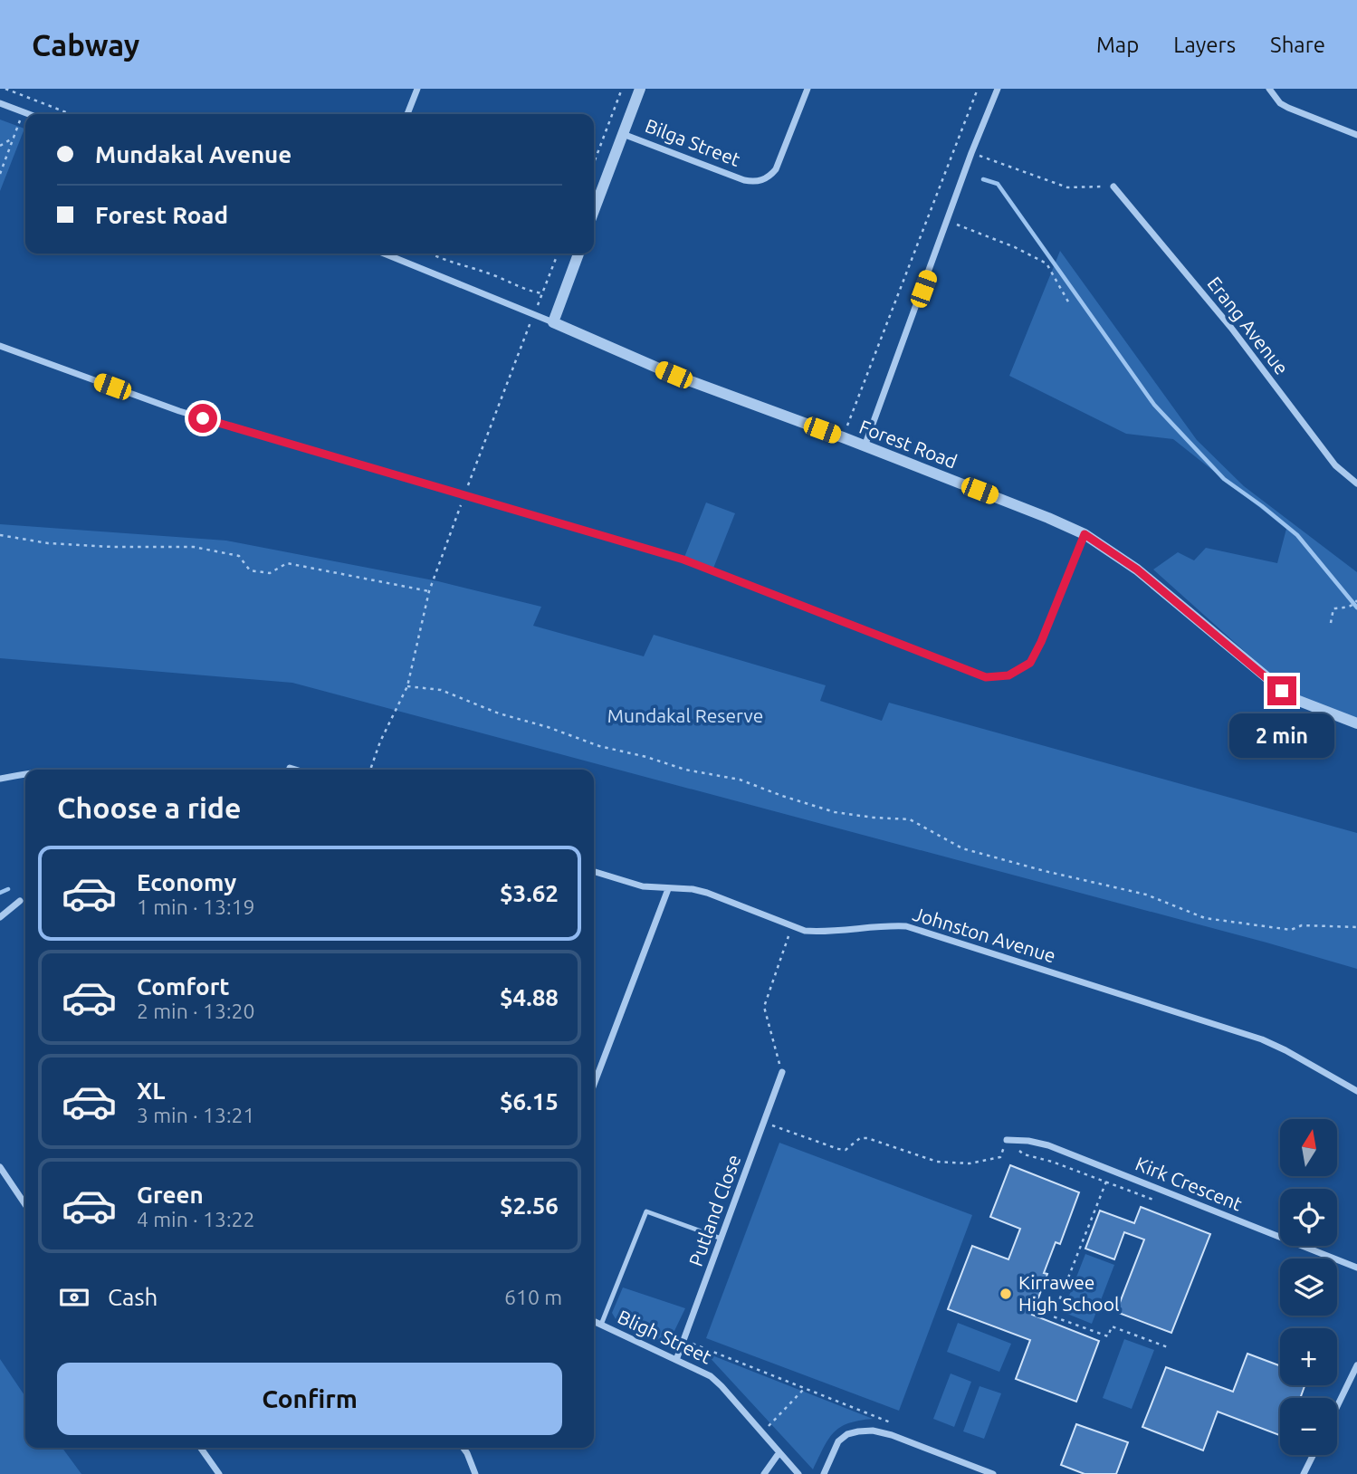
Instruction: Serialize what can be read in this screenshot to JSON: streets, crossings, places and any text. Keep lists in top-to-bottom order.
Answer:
{
  "streets": {
    "street": [
      "Bilga Street",
      "Erang Avenue",
      "Forest Road",
      "Johnston Avenue",
      "Kirk Crescent",
      "Putland Close",
      "Bligh Street"
    ]
  },
  "crossings": [
    ["Putland Close", "Bligh Street"]
  ],
  "parks": ["Mundakal Reserve"],
  "places": ["Kirrawee High School"],
  "north": "top",
  "page": {
    "header": "Cabway",
    "nav": ["Map", "Layers", "Share"],
    "banner": ["Mundakal Avenue", "Forest Road"],
    "bubble": "2 min",
    "heading": "Choose a ride",
    "list": [
      {
        "name": "Economy",
        "note": "1 min · 13:19",
        "value": "$3.62"
      },
      {
        "name": "Comfort",
        "note": "2 min · 13:20",
        "value": "$4.88"
      },
      {
        "name": "XL",
        "note": "3 min · 13:21",
        "value": "$6.15"
      },
      {
        "name": "Green",
        "note": "4 min · 13:22",
        "value": "$2.56"
      }
    ],
    "map_buttons": ["+", "−"],
    "pay": ["Cash", "610 m"],
    "buttons": "Confirm"
  }
}
